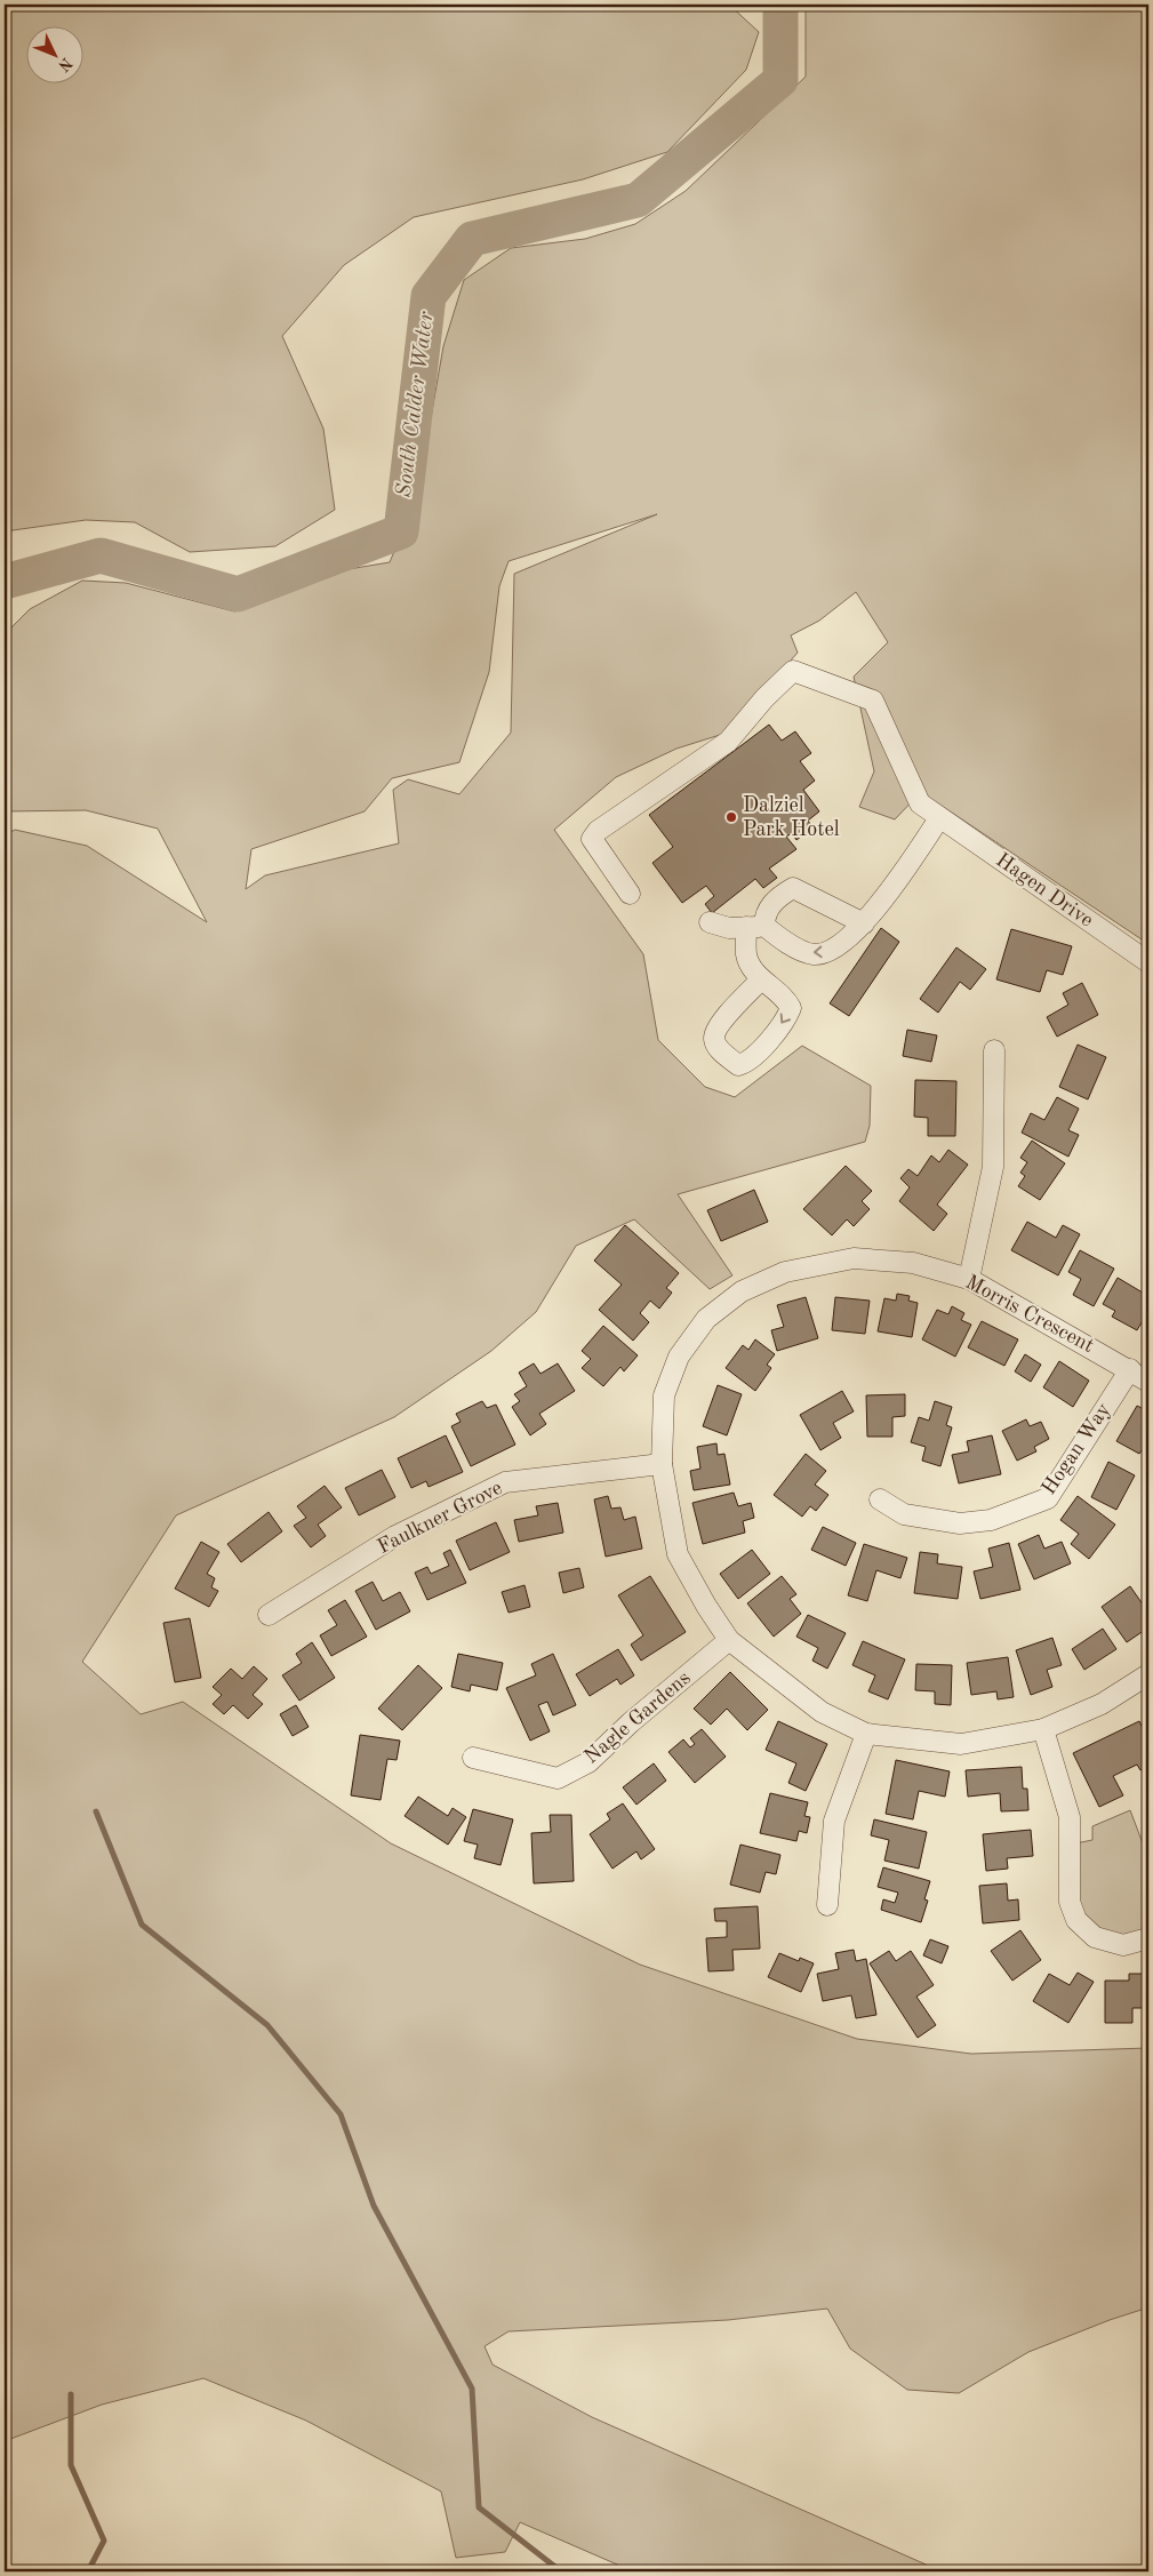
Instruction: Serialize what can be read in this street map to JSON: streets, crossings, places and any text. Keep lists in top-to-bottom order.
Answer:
{
  "streets": {
    "street": [
      "Hagen Drive",
      "Morris Crescent",
      "Hogan Way",
      "Faulkner Grove",
      "Nagle Gardens"
    ]
  },
  "crossings": [
    ["Morris Crescent", "Hogan Way"],
    ["Morris Crescent", "Faulkner Grove"],
    ["Morris Crescent", "Nagle Gardens"]
  ],
  "water": ["South Calder Water"],
  "places": ["Dalziel Park Hotel"],
  "north": "bottom right"
}
